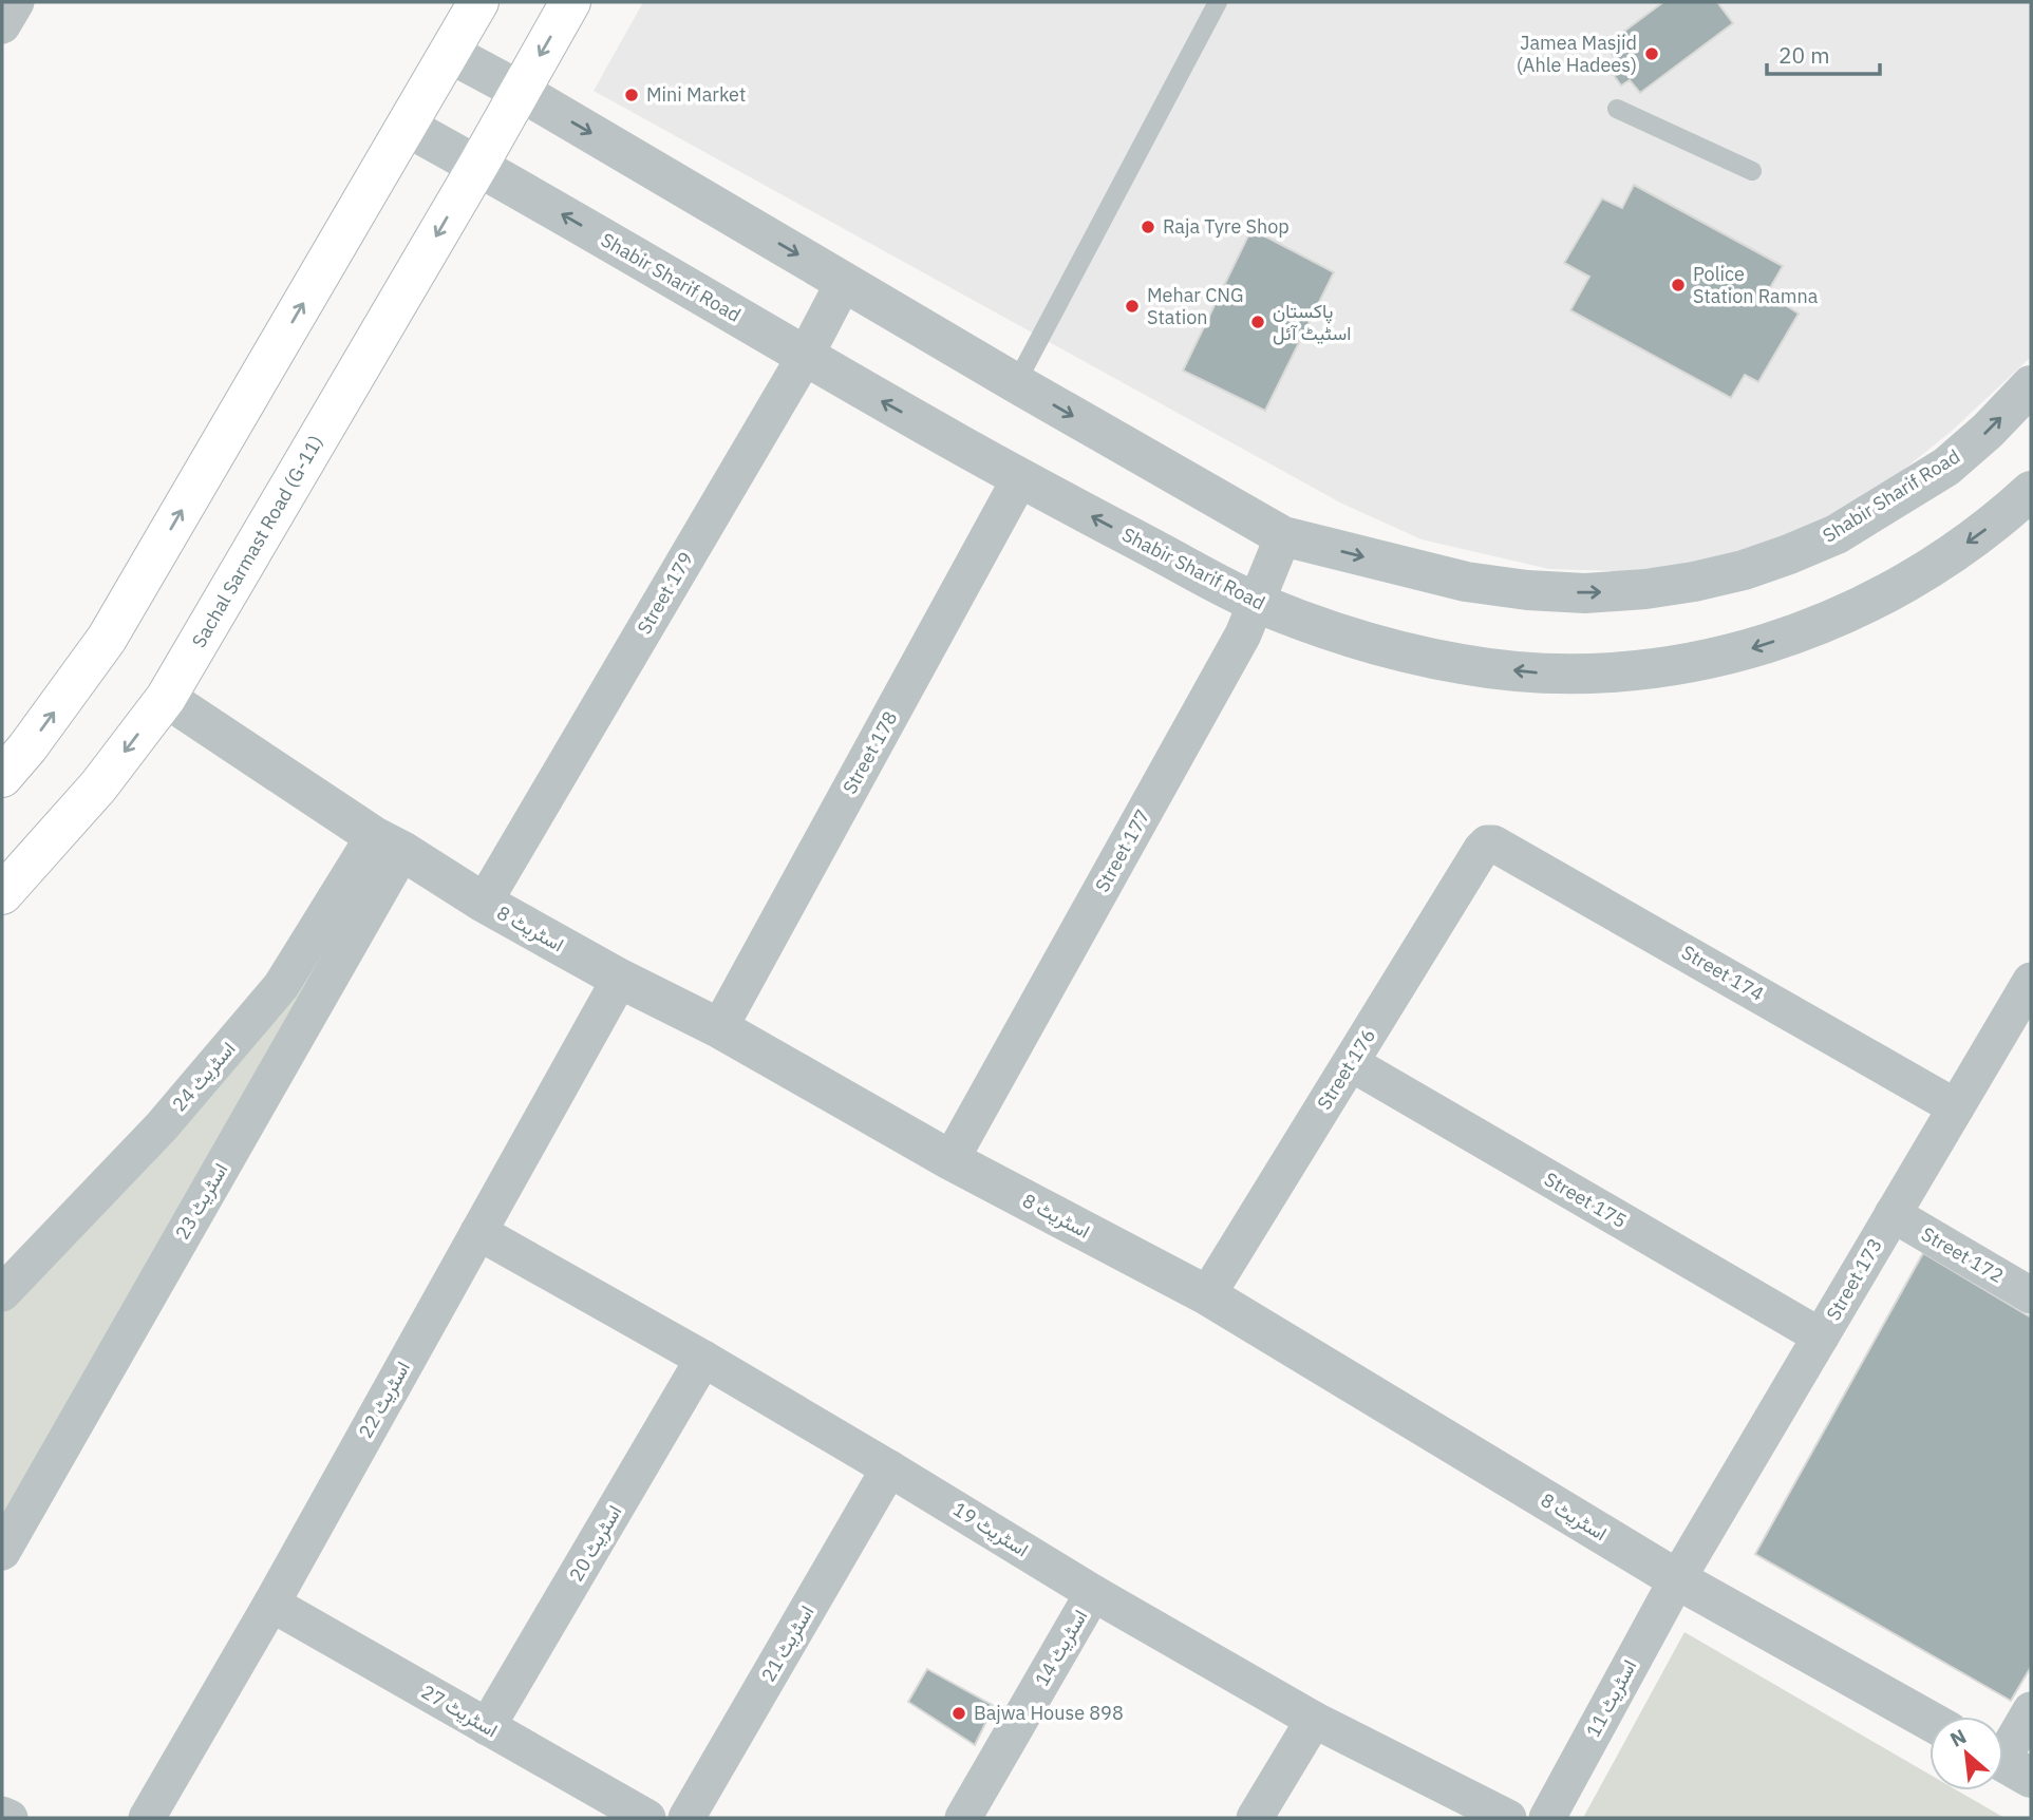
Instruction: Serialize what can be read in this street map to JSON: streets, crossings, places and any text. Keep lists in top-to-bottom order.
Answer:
{
  "streets": {
    "main road": ["Sachal Sarmast Road (G-11)"],
    "street": [
      "Shabir Sharif Road",
      "Street 179",
      "Street 178",
      "Street 177",
      "اسٹریٹ 8",
      "Street 174",
      "Street 176",
      "اسٹریٹ 24",
      "Street 175",
      "اسٹریٹ 23",
      "Street 172",
      "Street 173",
      "اسٹریٹ 22",
      "اسٹریٹ 19",
      "اسٹریٹ 20",
      "اسٹریٹ 21",
      "اسٹریٹ 14",
      "اسٹریٹ 11",
      "اسٹریٹ 27"
    ]
  },
  "crossings": [
    ["Shabir Sharif Road", "Sachal Sarmast Road (G-11)"],
    ["Shabir Sharif Road", "Street 179"],
    ["Shabir Sharif Road", "Street 178"],
    ["Shabir Sharif Road", "Street 177"],
    ["Sachal Sarmast Road (G-11)", "اسٹریٹ 8"],
    ["Street 179", "اسٹریٹ 8"],
    ["Street 178", "اسٹریٹ 8"],
    ["Street 177", "اسٹریٹ 8"],
    ["اسٹریٹ 8", "Street 176"],
    ["اسٹریٹ 8", "اسٹریٹ 24"],
    ["اسٹریٹ 8", "اسٹریٹ 23"],
    ["اسٹریٹ 8", "Street 173"],
    ["اسٹریٹ 8", "اسٹریٹ 22"],
    ["اسٹریٹ 8", "اسٹریٹ 11"],
    ["Street 174", "Street 176"],
    ["Street 174", "Street 173"],
    ["Street 176", "Street 175"],
    ["اسٹریٹ 24", "اسٹریٹ 23"],
    ["Street 175", "Street 173"],
    ["Street 172", "Street 173"],
    ["Street 173", "اسٹریٹ 11"],
    ["اسٹریٹ 22", "اسٹریٹ 19"],
    ["اسٹریٹ 22", "اسٹریٹ 27"],
    ["اسٹریٹ 19", "اسٹریٹ 20"],
    ["اسٹریٹ 19", "اسٹریٹ 21"],
    ["اسٹریٹ 19", "اسٹریٹ 14"],
    ["اسٹریٹ 20", "اسٹریٹ 27"]
  ],
  "places": [
    "Jamea Masjid (Ahle Hadees)",
    "Mini Market",
    "Raja Tyre Shop",
    "Police Station Ramna",
    "Mehar CNG Station",
    "پاکستان اسٹیٹ آئل",
    "Bajwa House 898"
  ],
  "scale_bar": "20 m",
  "north": "top left"
}
